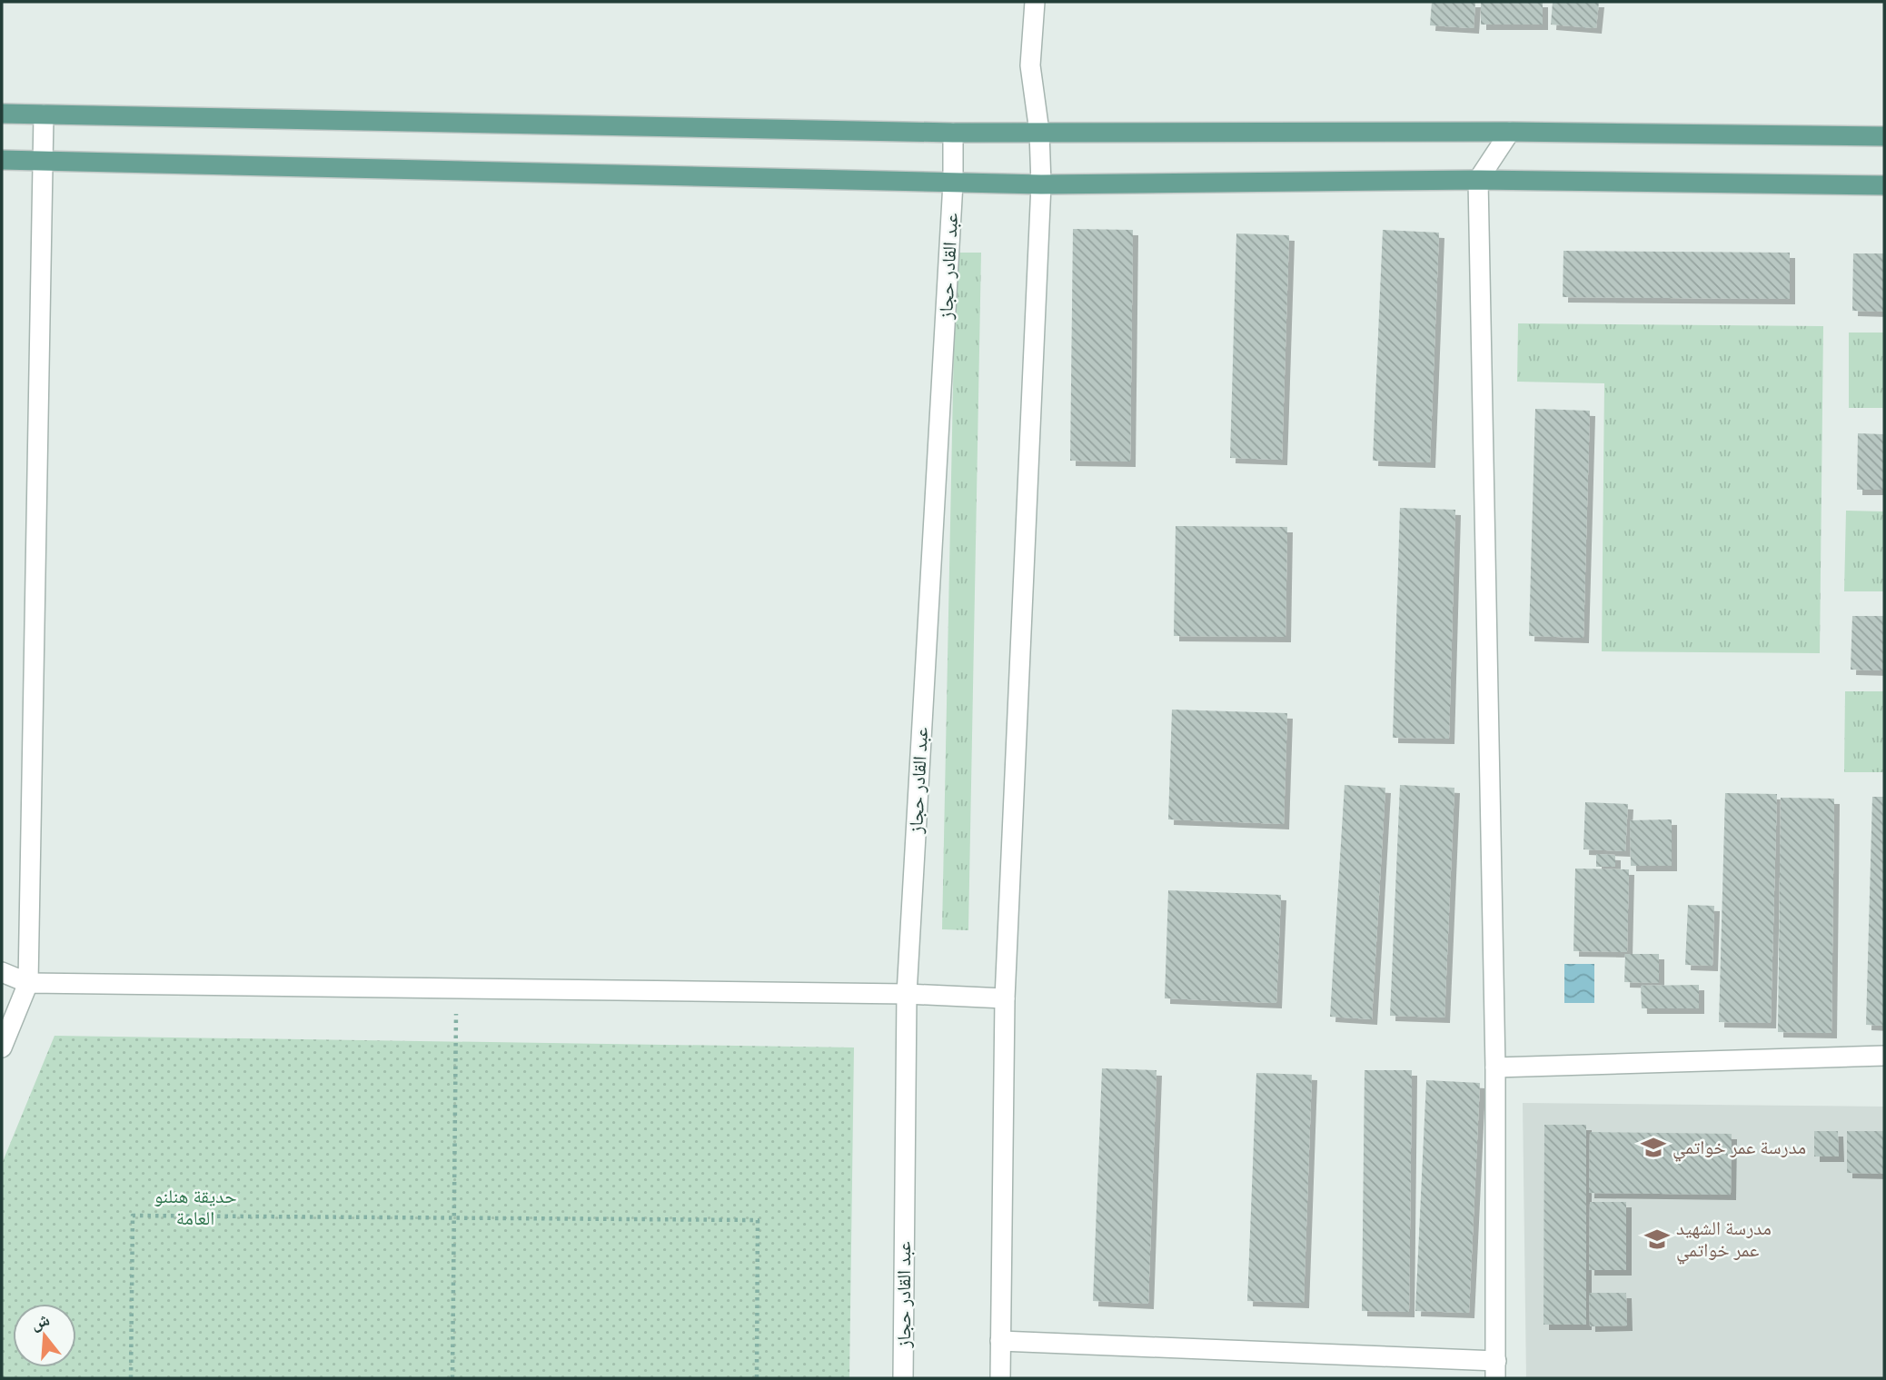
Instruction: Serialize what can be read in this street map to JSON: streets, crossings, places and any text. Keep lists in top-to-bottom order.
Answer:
{
  "streets": {
    "street": ["عبد القادر حجاز"]
  },
  "parks": ["حديقة هنلنو العامة"],
  "places": {
    "school or university": ["مدرسة عمر خواتمي", "مدرسة الشهيد عمر خواتمي"]
  },
  "north": "top"
}
